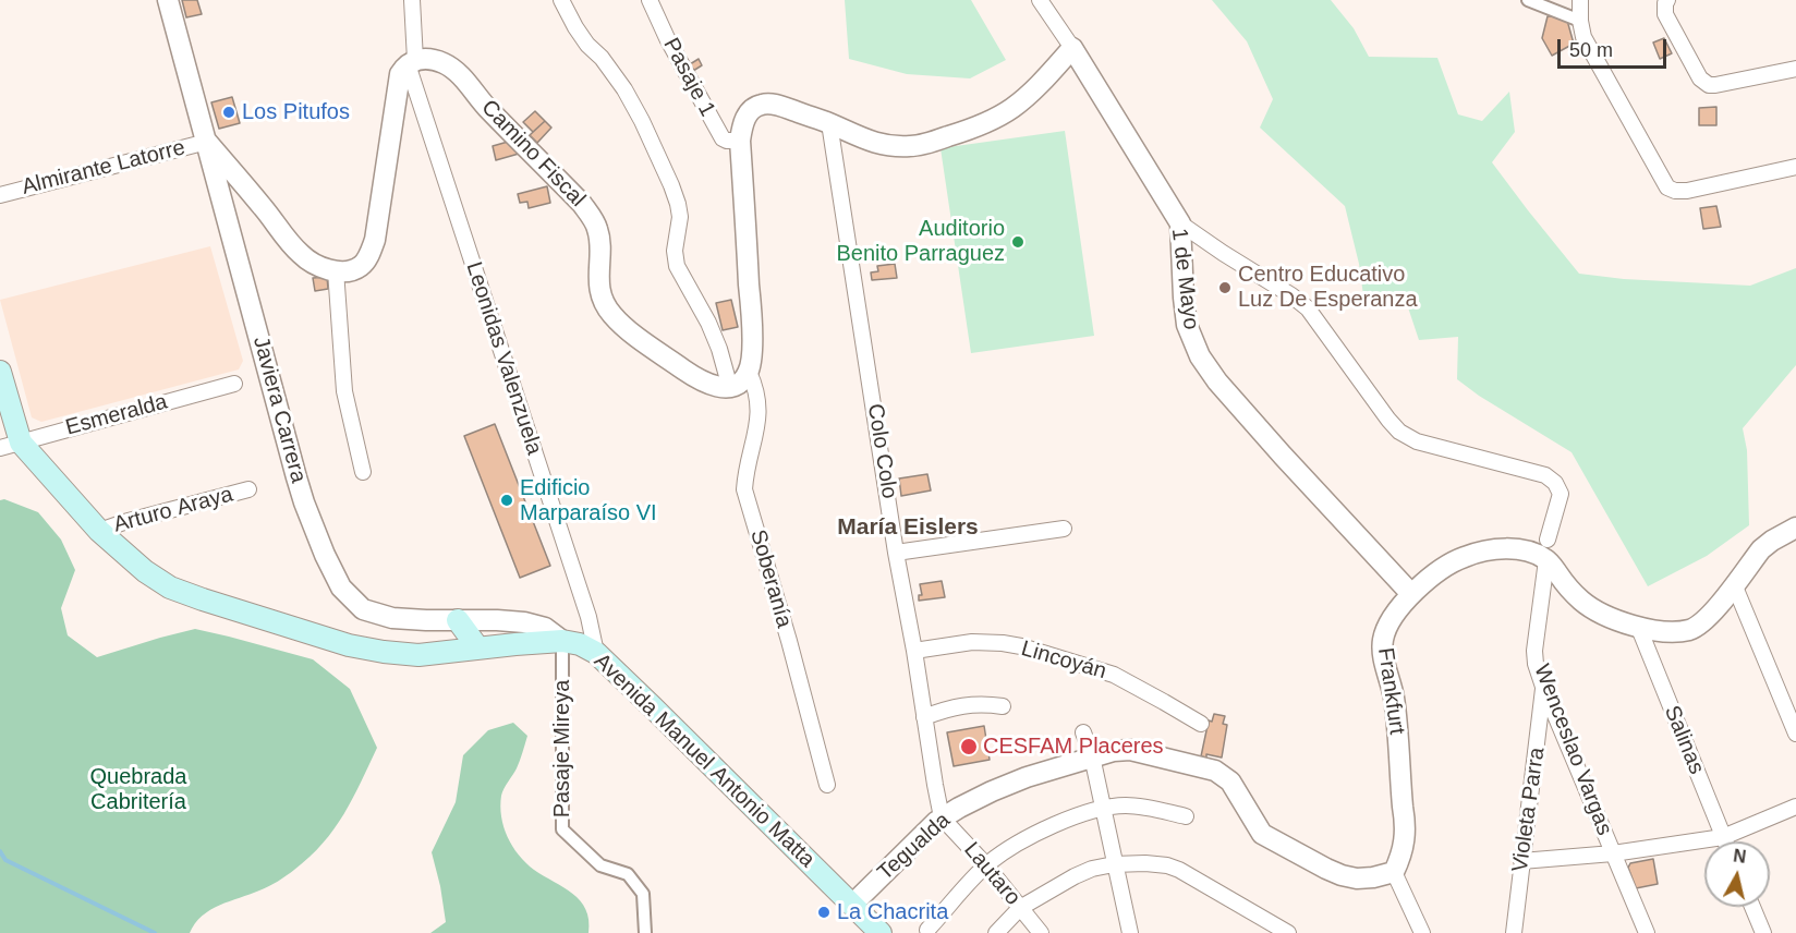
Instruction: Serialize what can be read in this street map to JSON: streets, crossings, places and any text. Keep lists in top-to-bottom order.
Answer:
{
  "streets": {
    "main road": ["Avenida Manuel Antonio Matta"],
    "street": [
      "Pasaje 1",
      "Camino Fiscal",
      "Almirante Latorre",
      "1 de Mayo",
      "Leonidas Valenzuela",
      "Javiera Carrera",
      "Esmeralda",
      "Colo Colo",
      "Arturo Araya",
      "Soberanía",
      "Lincoyán",
      "Frankfurt",
      "Salinas",
      "Pasaje Mireya",
      "Wenceslao Vargas",
      "Violeta Parra",
      "Tegualda",
      "Lautaro"
    ]
  },
  "crossings": [
    ["Camino Fiscal", "Leonidas Valenzuela"],
    ["Almirante Latorre", "Javiera Carrera"],
    ["1 de Mayo", "Frankfurt"],
    ["Leonidas Valenzuela", "Avenida Manuel Antonio Matta"],
    ["Javiera Carrera", "Pasaje Mireya"],
    ["Javiera Carrera", "Avenida Manuel Antonio Matta"],
    ["Esmeralda", "Avenida Manuel Antonio Matta"],
    ["Colo Colo", "Lincoyán"],
    ["Colo Colo", "Tegualda"],
    ["Colo Colo", "Lautaro"],
    ["Arturo Araya", "Avenida Manuel Antonio Matta"],
    ["Frankfurt", "Wenceslao Vargas"],
    ["Pasaje Mireya", "Avenida Manuel Antonio Matta"],
    ["Wenceslao Vargas", "Violeta Parra"],
    ["Avenida Manuel Antonio Matta", "Tegualda"],
    ["Tegualda", "Lautaro"]
  ],
  "districts": ["María Eislers"],
  "parks": ["Quebrada Cabritería"],
  "places": [
    "Los Pitufos",
    "Auditorio Benito Parraguez",
    "Centro Educativo Luz De Esperanza",
    "Edificio Marparaíso VI",
    "CESFAM Placeres",
    "La Chacrita"
  ],
  "scale_bar": "50 m",
  "north": "top"
}
